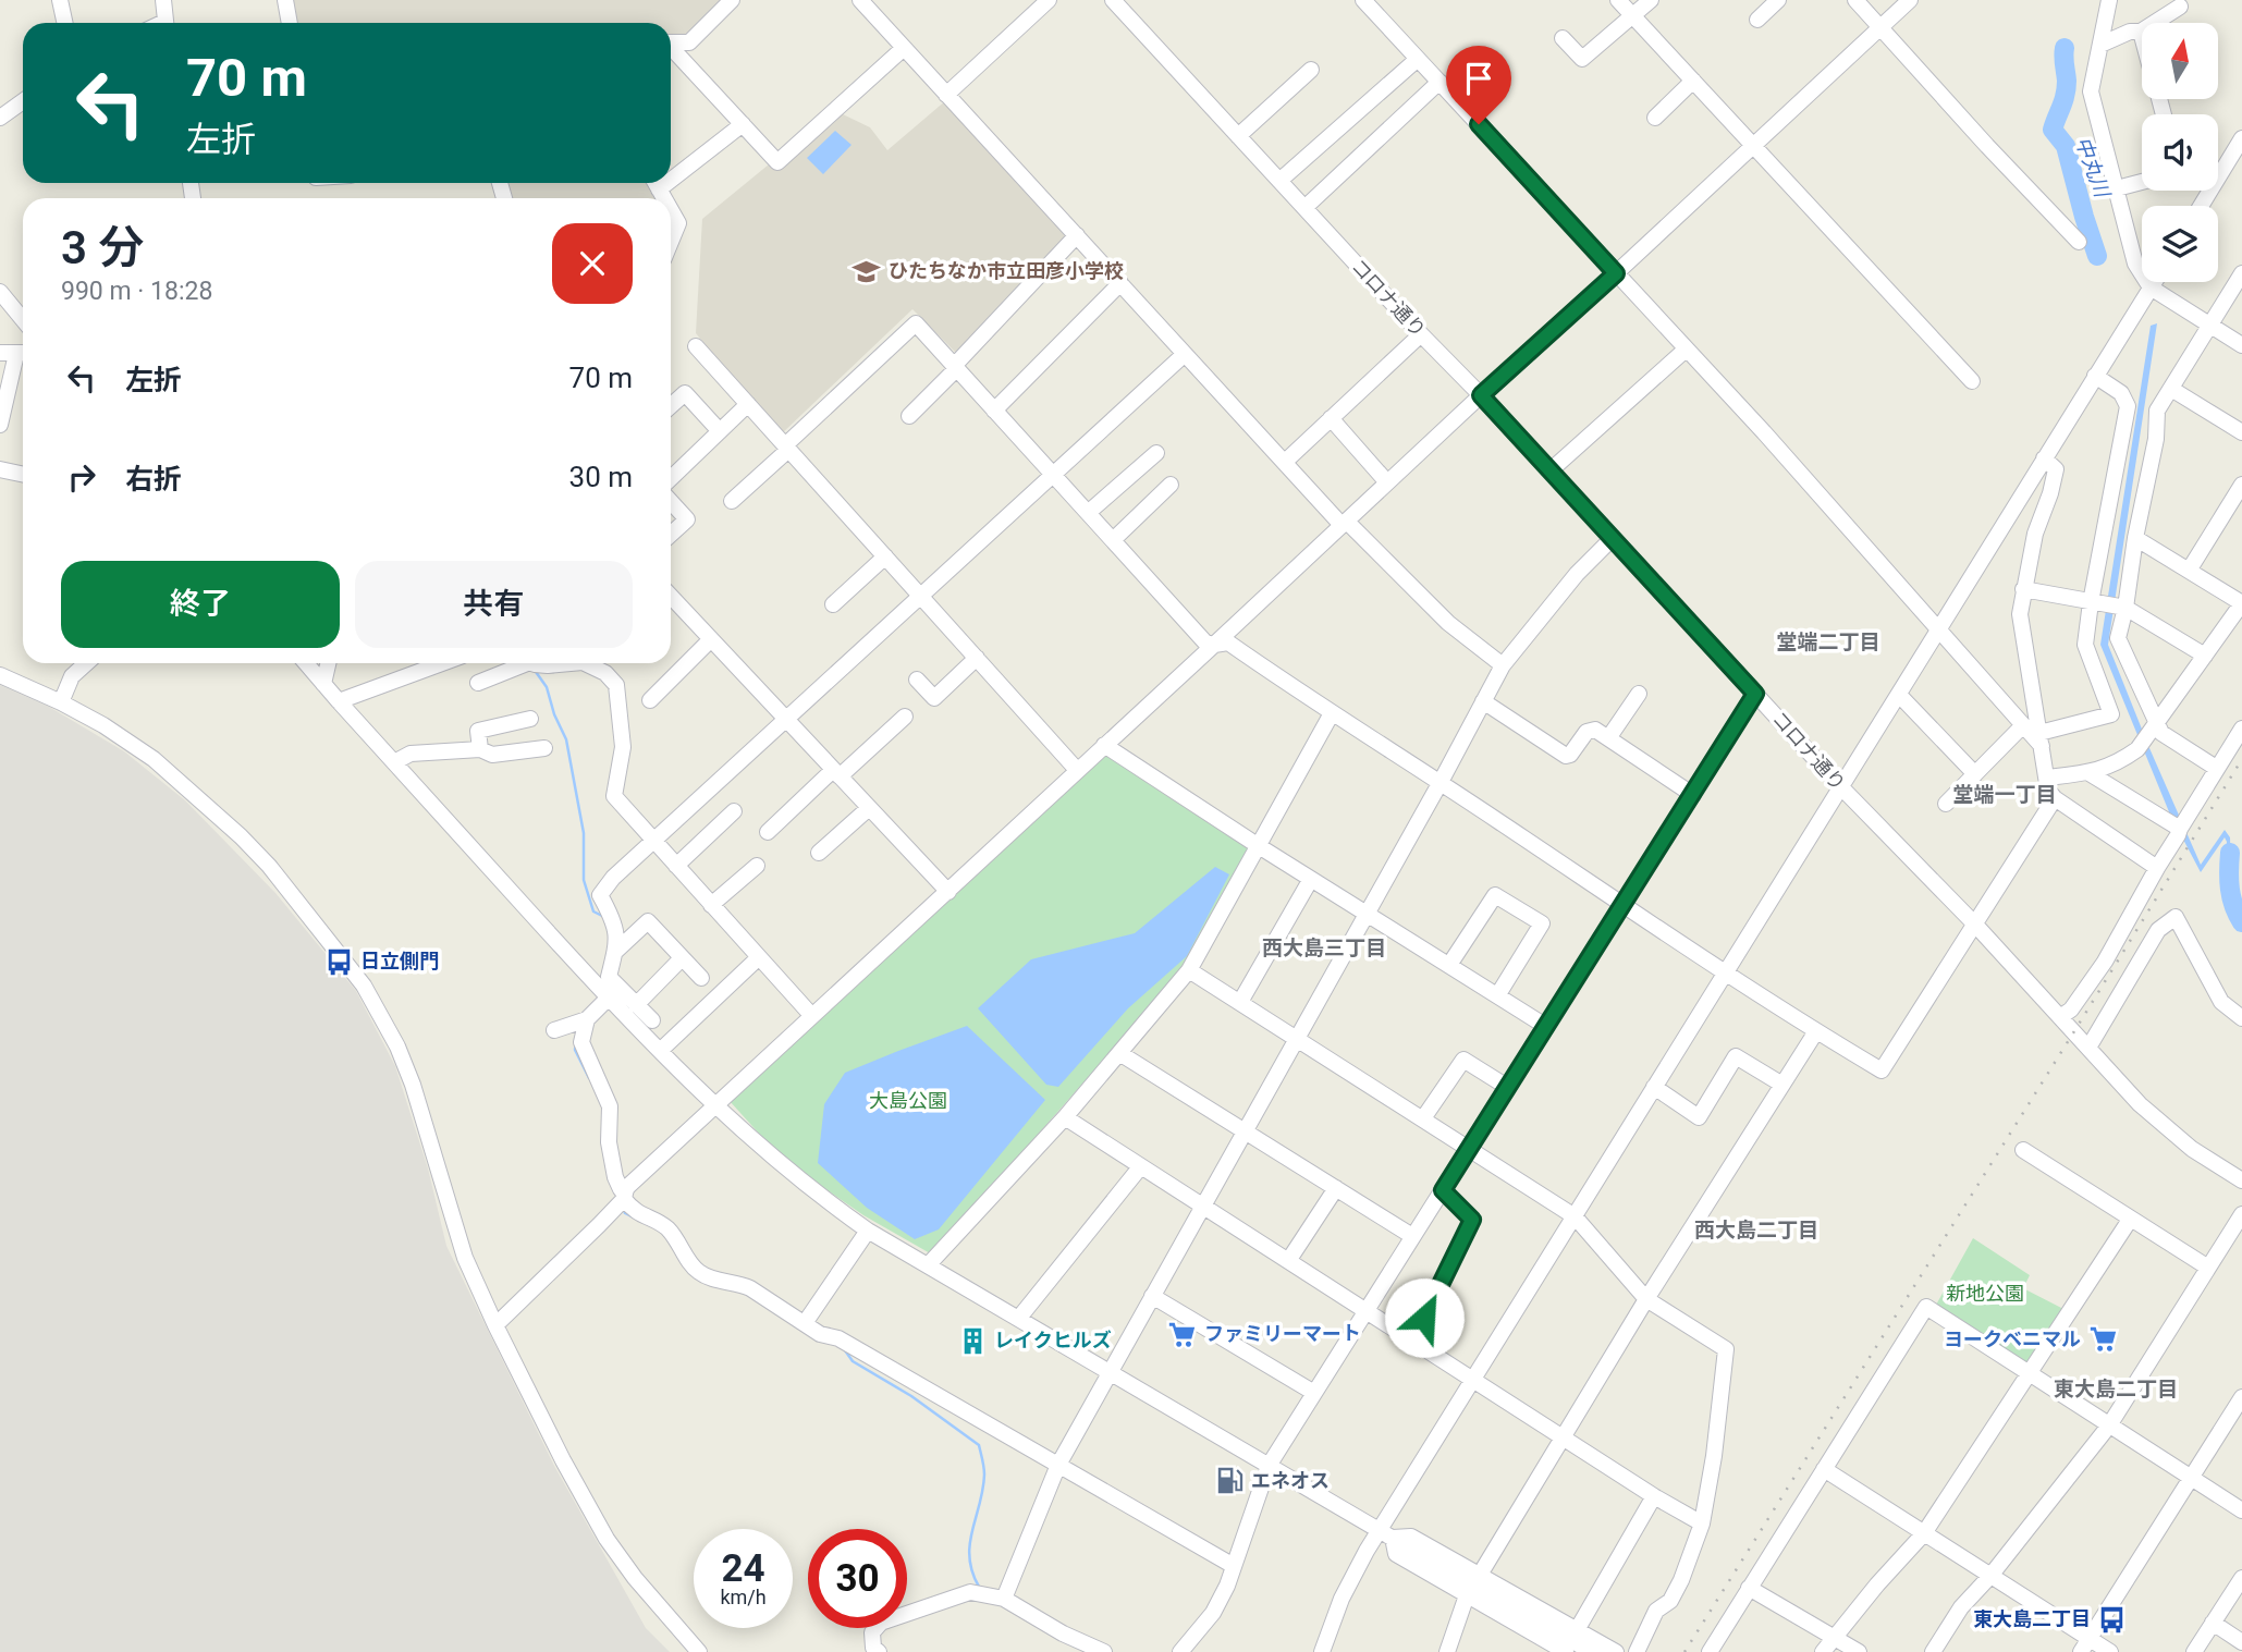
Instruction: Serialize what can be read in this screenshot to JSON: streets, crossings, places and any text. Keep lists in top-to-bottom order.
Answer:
{
  "streets": {
    "street": ["コロナ通り"]
  },
  "districts": [
    "堂端二丁目",
    "堂端一丁目",
    "西大島三丁目",
    "西大島二丁目",
    "東大島二丁目"
  ],
  "water": ["中丸川"],
  "parks": ["大島公園", "新地公園"],
  "places": {
    "school or university": ["ひたちなか市立田彦小学校"],
    "bus stop": ["日立側門", "東大島二丁目"],
    "supermarket": ["ファミリーマート", "ヨークベニマル"],
    "building": ["レイクヒルズ"],
    "fuel station": ["エネオス"]
  },
  "north": "top",
  "page": {
    "turn": ["70 m", "左折"],
    "heading": ["3 分", "990 m · 18:28"],
    "list": [
      {
        "name": "左折",
        "value": "70 m"
      },
      {
        "name": "右折",
        "value": "30 m"
      }
    ],
    "buttons": ["終了", "共有"],
    "speed": "24 km/h",
    "limit": "30"
  }
}
